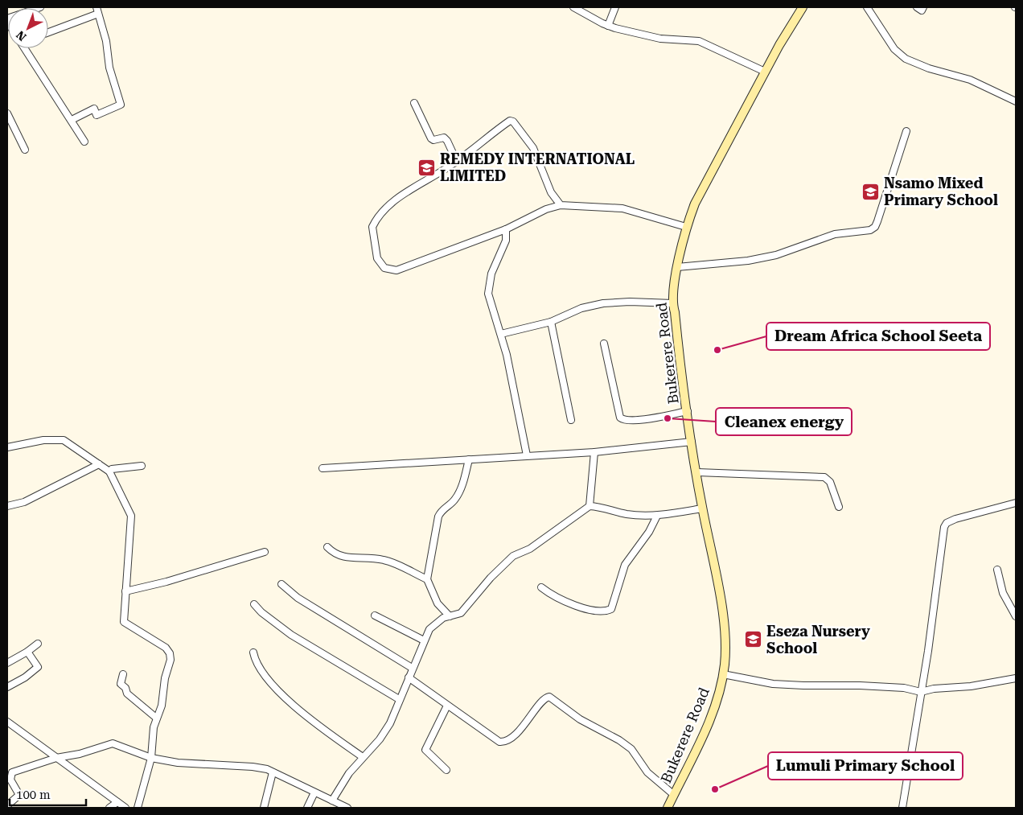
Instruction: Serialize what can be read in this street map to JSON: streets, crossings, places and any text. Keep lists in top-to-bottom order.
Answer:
{
  "streets": {
    "main road": ["Bukerere Road"]
  },
  "places": {
    "school or university": ["REMEDY INTERNATIONAL LIMITED", "Nsamo Mixed Primary School", "Eseza Nursery School"],
    "other": ["Dream Africa School Seeta", "Cleanex energy", "Lumuli Primary School"]
  },
  "scale_bar": "100 m",
  "north": "bottom left"
}
